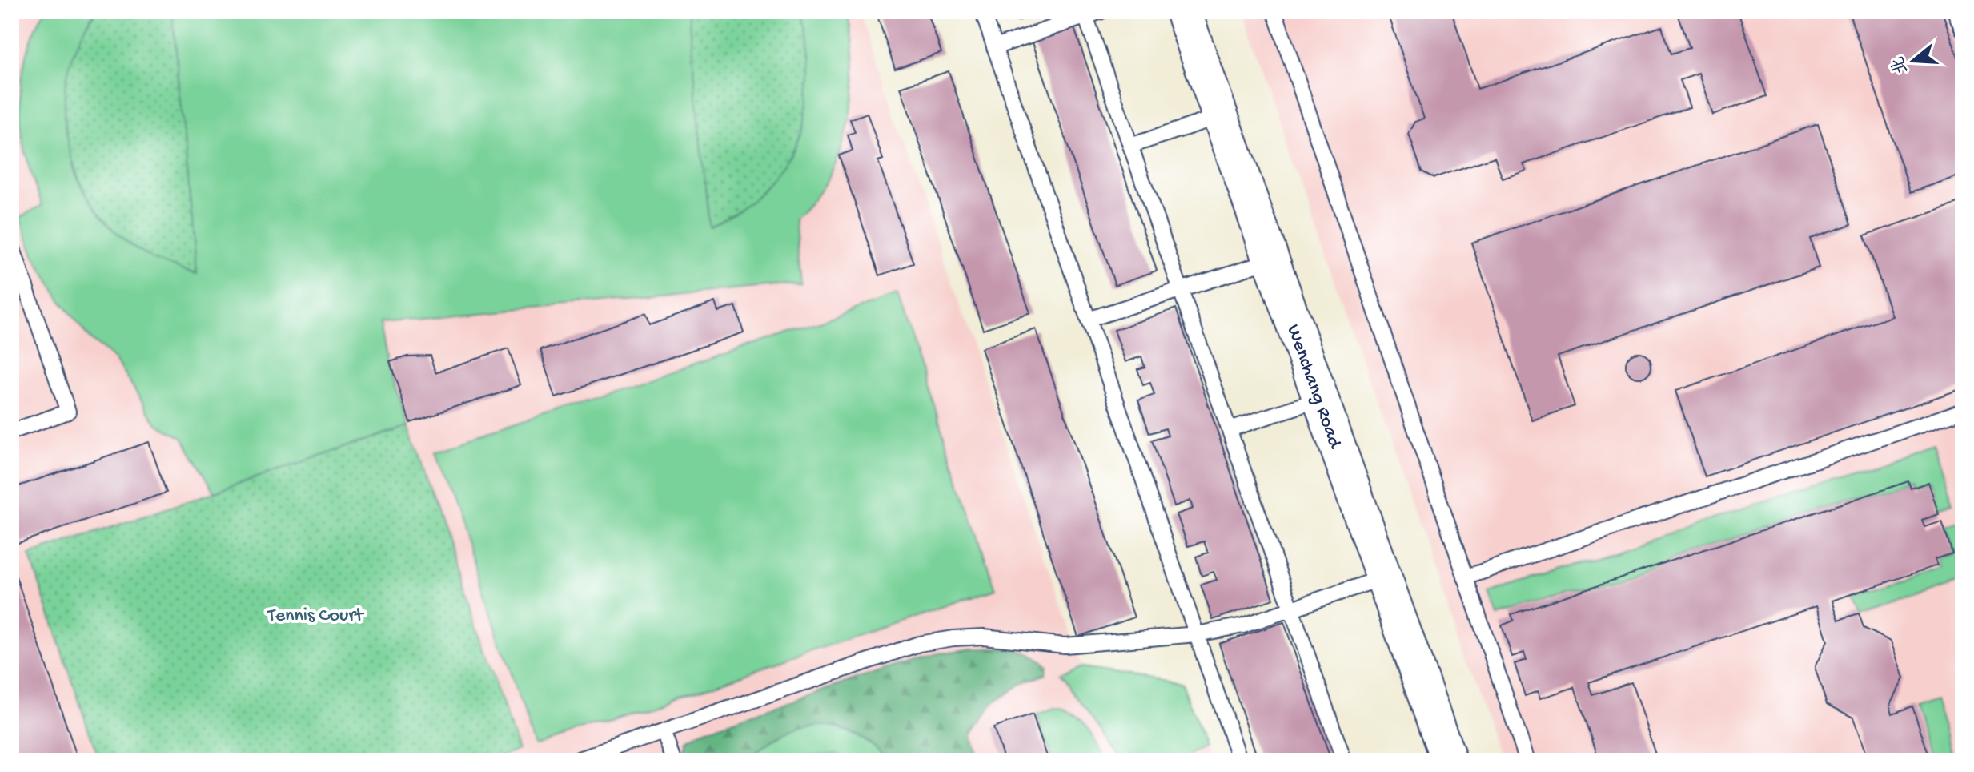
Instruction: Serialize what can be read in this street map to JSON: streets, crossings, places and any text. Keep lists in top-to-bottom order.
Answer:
{
  "streets": {
    "street": ["Wenchang Road"]
  },
  "parks": ["Tennis Court"],
  "north": "left"
}
